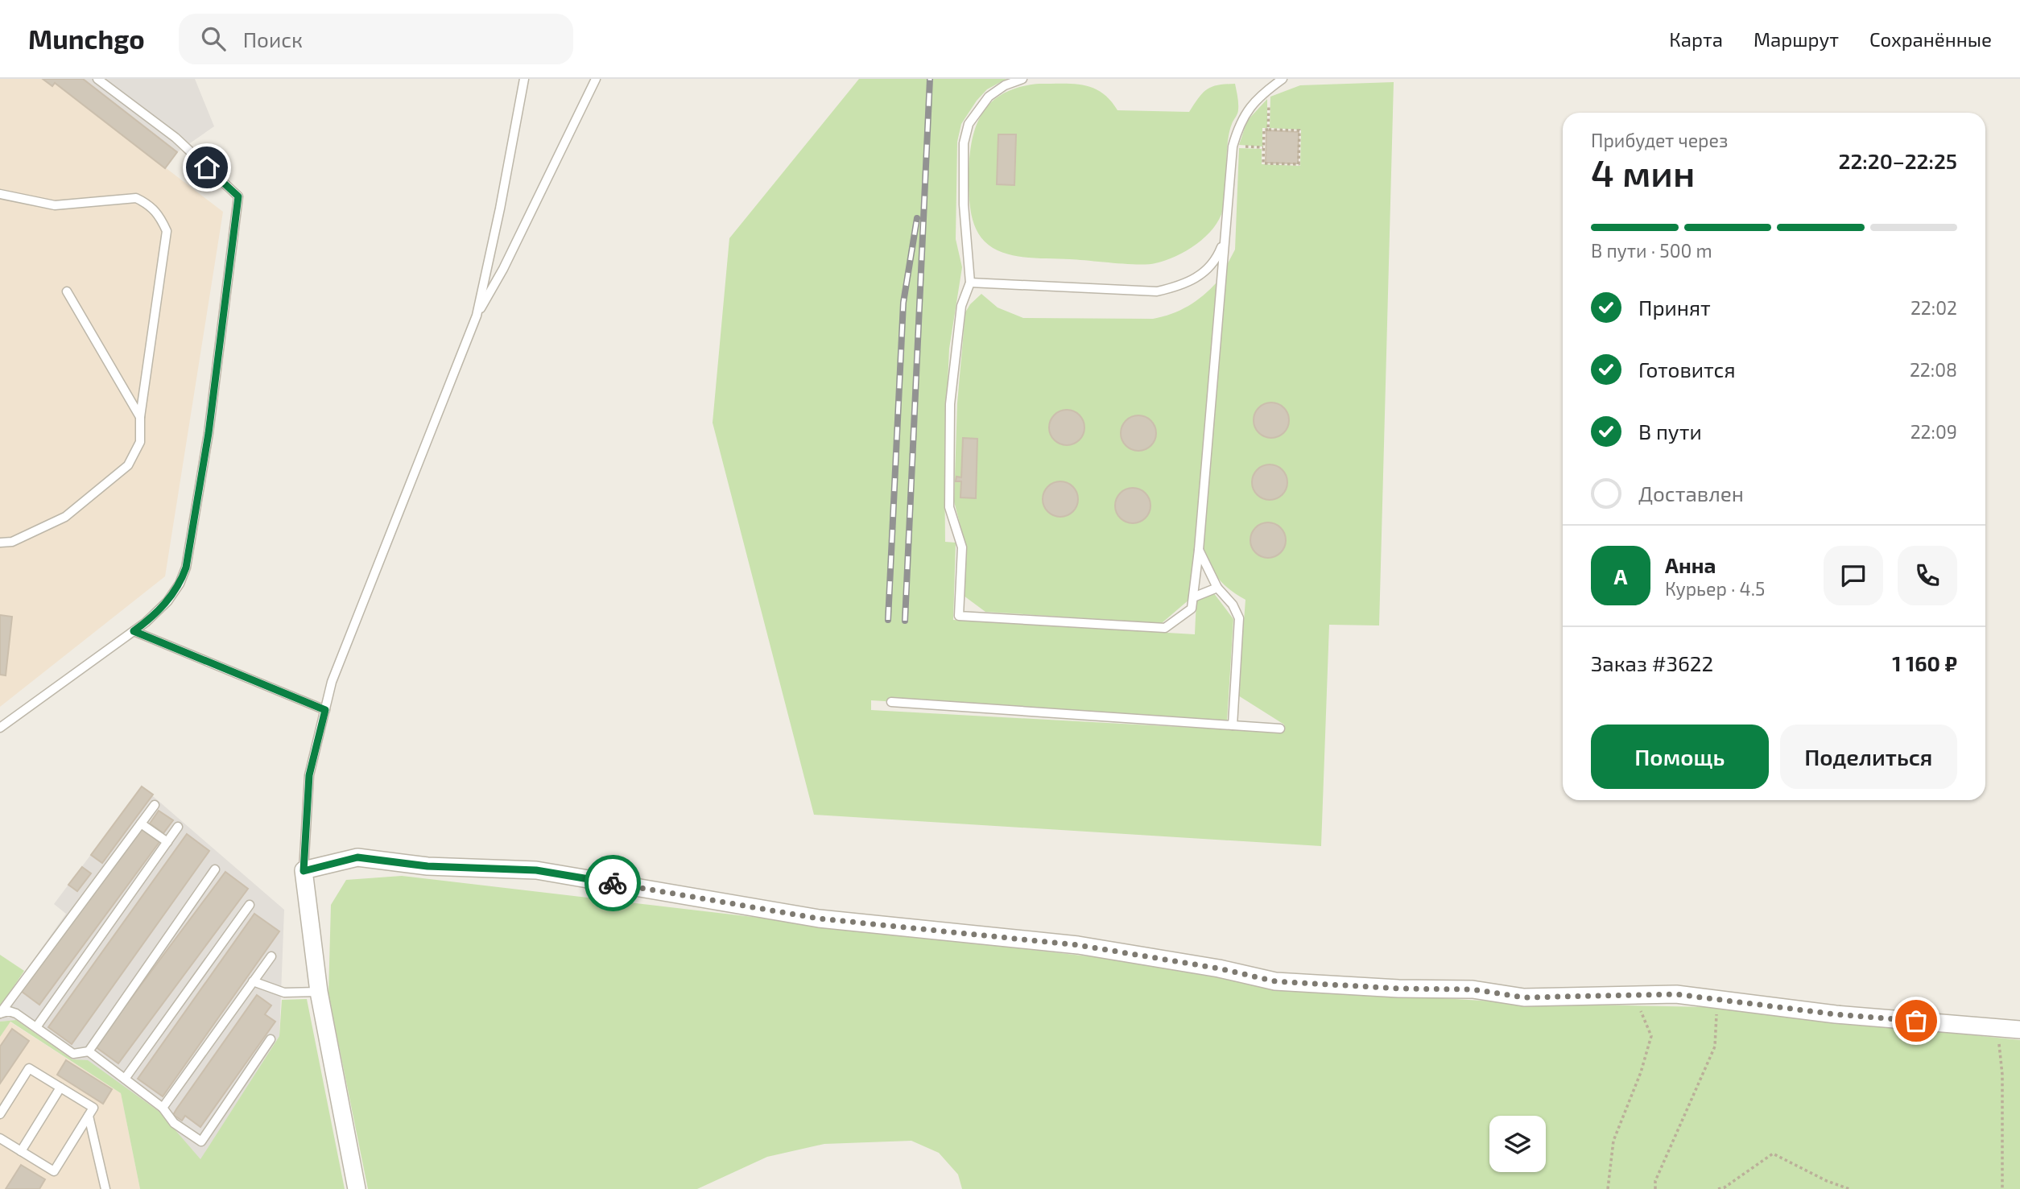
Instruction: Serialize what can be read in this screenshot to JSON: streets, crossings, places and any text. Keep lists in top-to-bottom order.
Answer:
{
  "page": {
    "header": "Munchgo",
    "search": "Поиск",
    "nav": ["Карта", "Маршрут", "Сохранённые"],
    "heading": ["4 мин", "Прибудет через", "22:20–22:25"],
    "panel": [
      "Анна",
      "Курьер · 4.5",
      "Заказ #3622",
      "1 160 ₽"
    ],
    "bar": "В пути · 500 m",
    "list": [
      ["Принят", "22:02"],
      ["Готовится", "22:08"],
      ["В пути", "22:09"],
      "Доставлен"
    ],
    "round": "А",
    "buttons": ["Помощь", "Поделиться"]
  }
}
